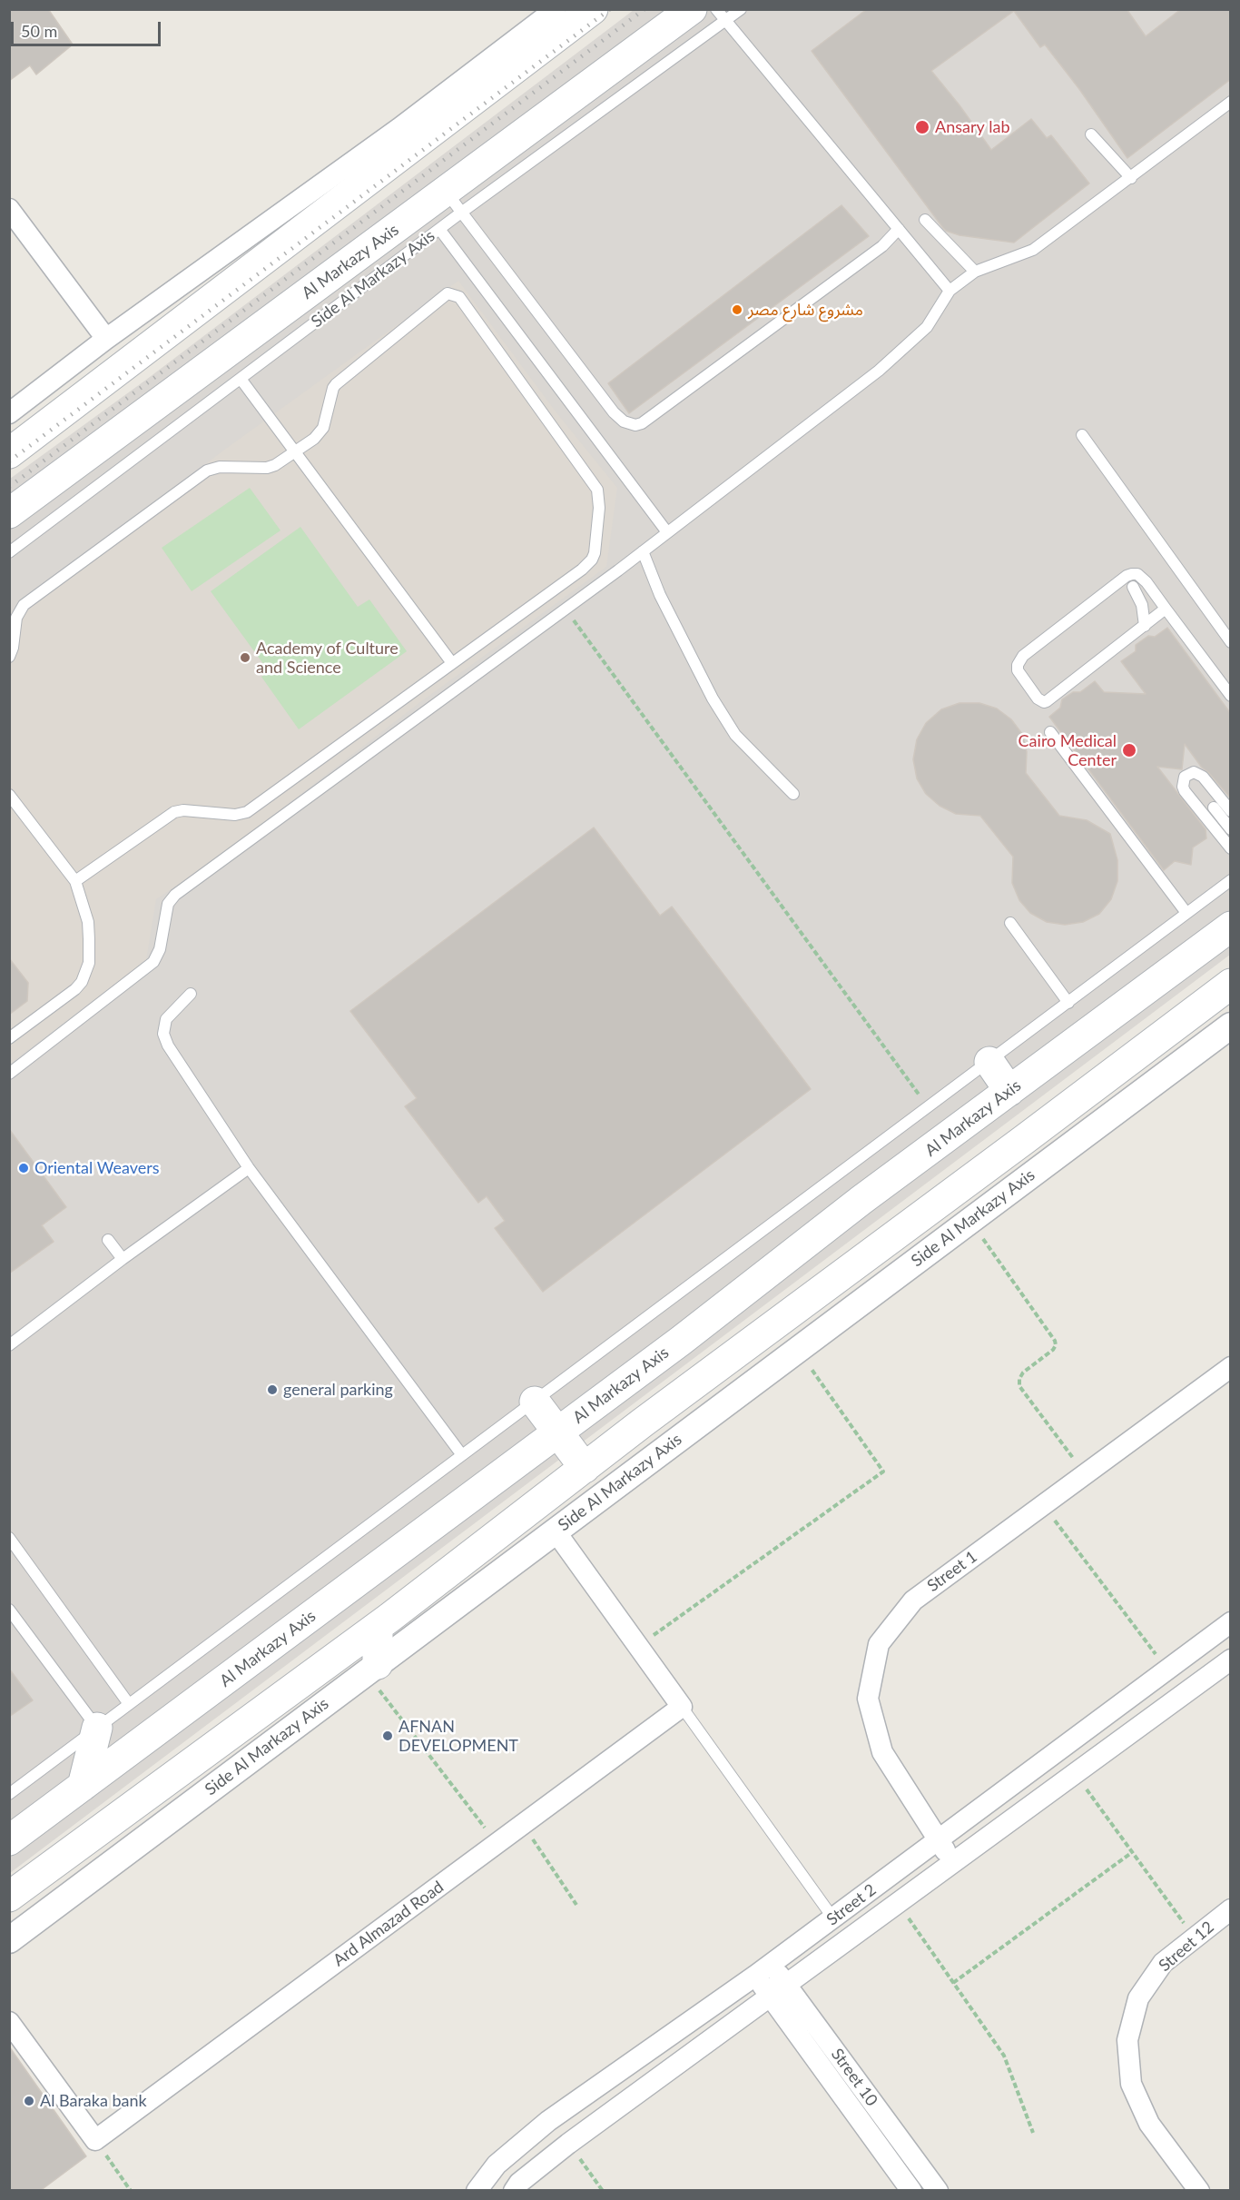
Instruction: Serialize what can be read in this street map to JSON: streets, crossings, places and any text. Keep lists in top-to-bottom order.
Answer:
{
  "streets": {
    "main road": ["Al Markazy Axis"],
    "street": [
      "Side Al Markazy Axis",
      "Street 1",
      "Street 2",
      "Ard Almazad Road",
      "Street 12",
      "Street 10"
    ]
  },
  "crossings": [
    ["Al Markazy Axis", "Side Al Markazy Axis"],
    ["Street 1", "Street 2"],
    ["Street 2", "Street 10"]
  ],
  "places": [
    "Ansary lab",
    "مشروع شارع مصر",
    "Academy of Culture and Science",
    "Cairo Medical Center",
    "Oriental Weavers",
    "general parking",
    "AFNAN DEVELOPMENT",
    "Al Baraka bank"
  ],
  "scale_bar": "50 m"
}
